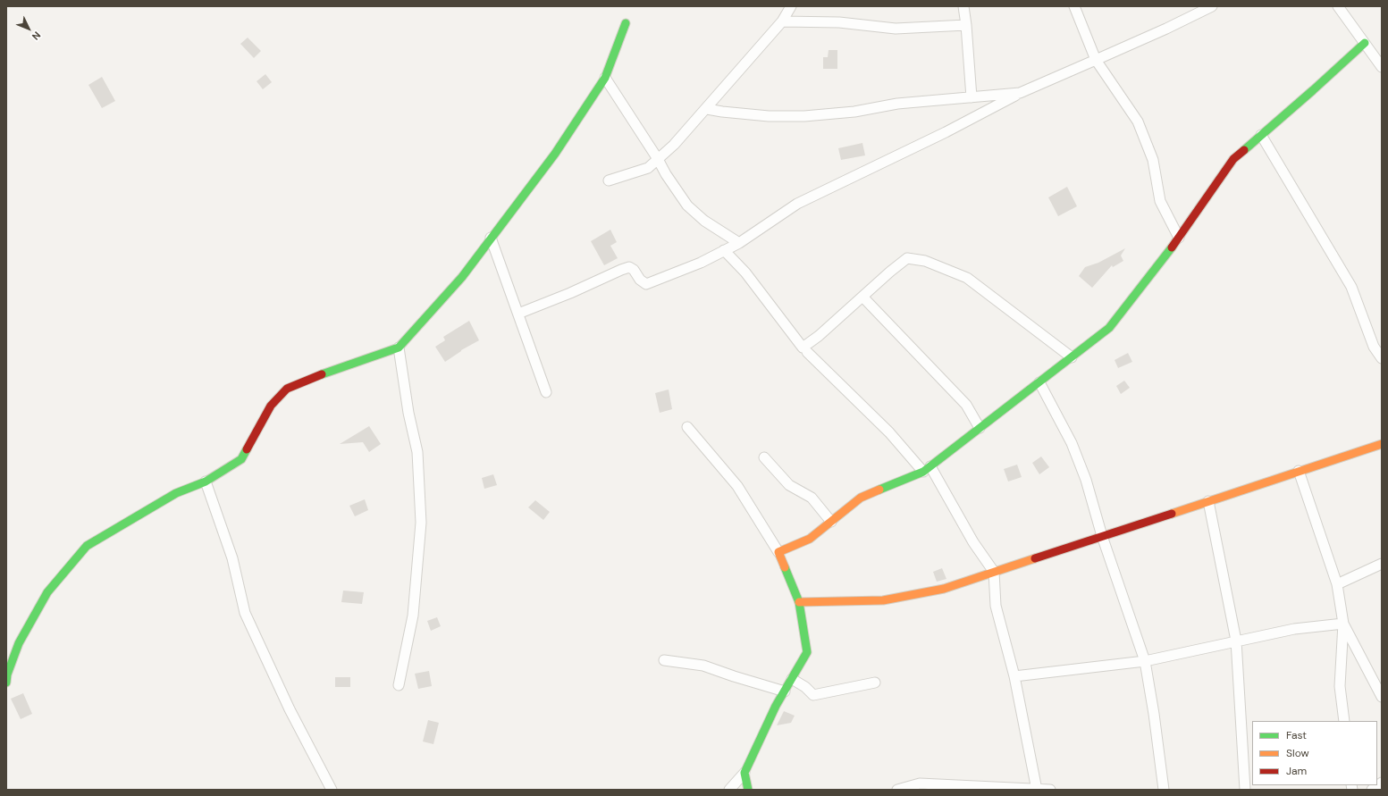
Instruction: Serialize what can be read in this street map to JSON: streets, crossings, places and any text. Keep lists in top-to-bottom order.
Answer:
{
  "legend": ["Fast", "Slow", "Jam"],
  "north": "bottom right"
}
